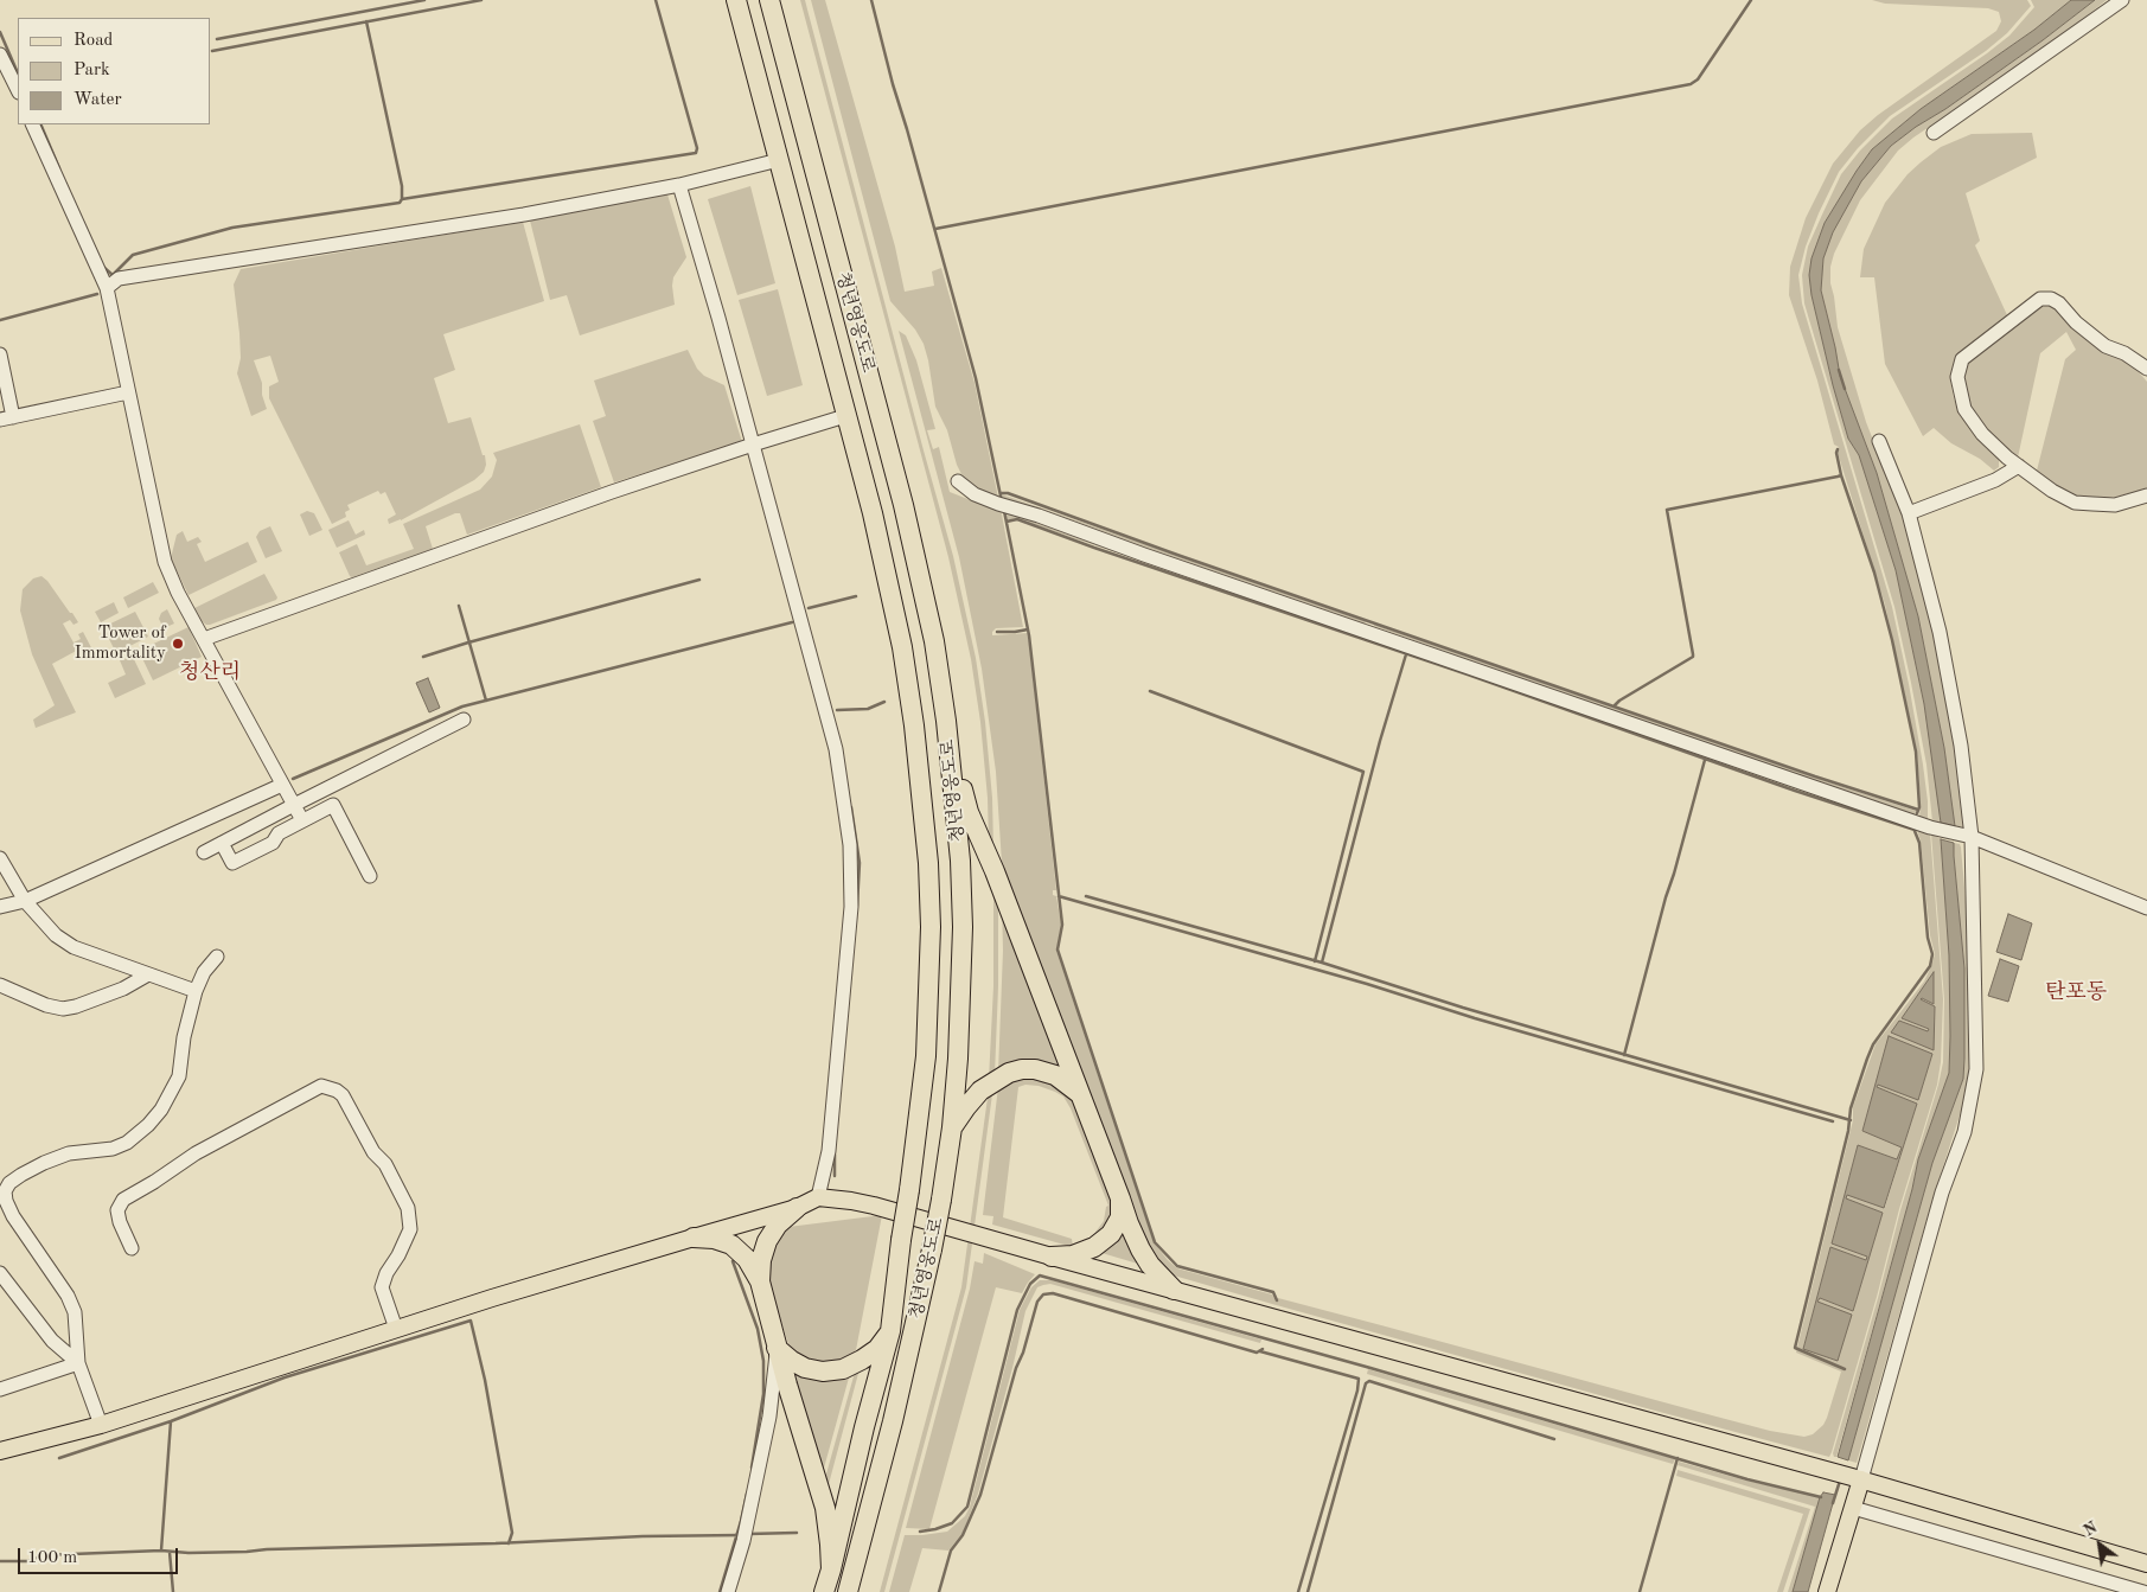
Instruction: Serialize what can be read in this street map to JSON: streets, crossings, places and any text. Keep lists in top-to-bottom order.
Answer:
{
  "streets": {
    "highway": ["청년영웅도로"]
  },
  "districts": ["청산리", "탄포동"],
  "places": ["Tower of Immortality"],
  "legend": ["Road", "Park", "Water"],
  "scale_bar": "100 m",
  "north": "top left"
}
